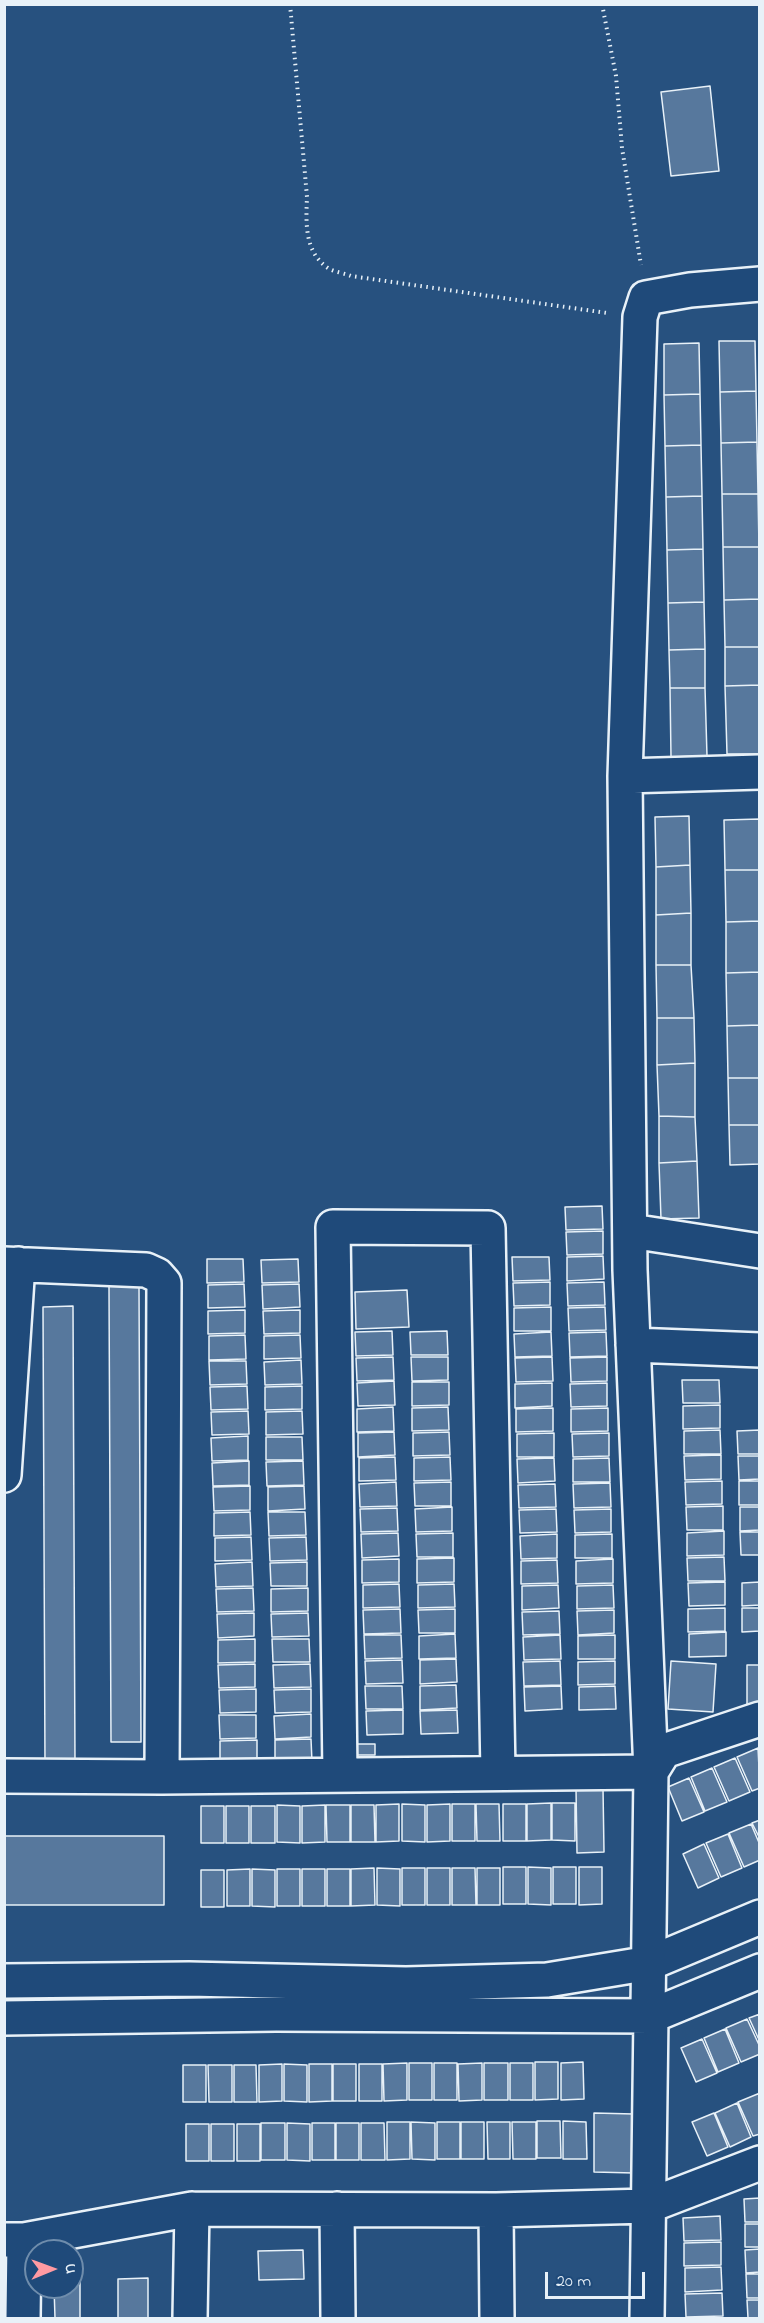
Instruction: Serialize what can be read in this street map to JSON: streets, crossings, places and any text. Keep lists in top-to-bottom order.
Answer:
{
  "scale_bar": "20 m",
  "north": "right"
}
